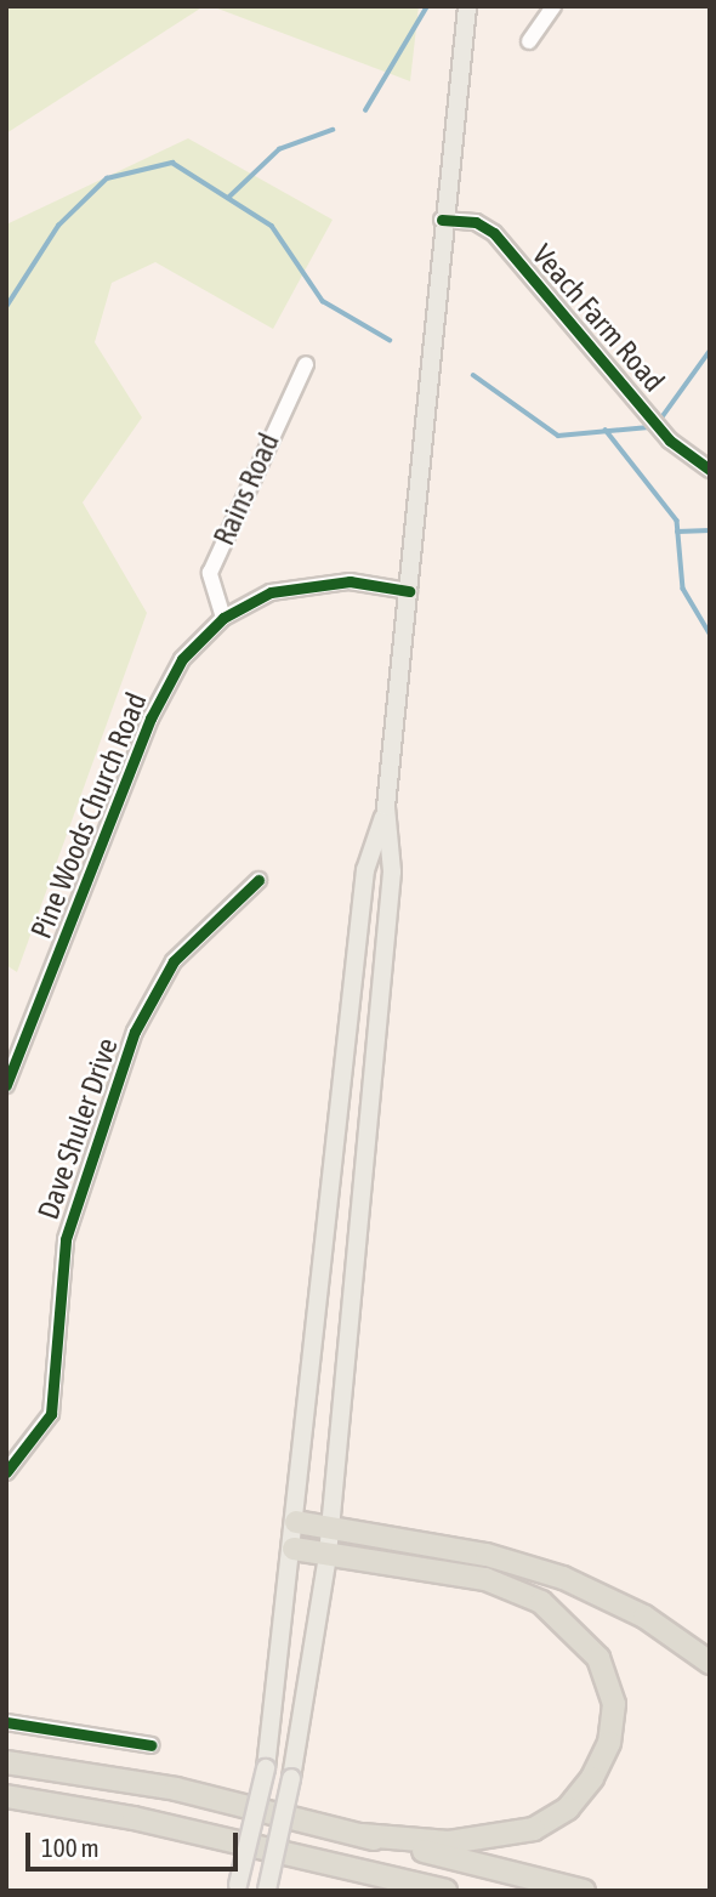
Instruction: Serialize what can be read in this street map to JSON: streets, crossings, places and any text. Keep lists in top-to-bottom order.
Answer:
{
  "streets": {
    "street": [
      "Veach Farm Road",
      "Rains Road",
      "Pine Woods Church Road",
      "Dave Shuler Drive"
    ]
  },
  "crossings": [
    ["Rains Road", "Pine Woods Church Road"]
  ],
  "scale_bar": "100 m"
}
